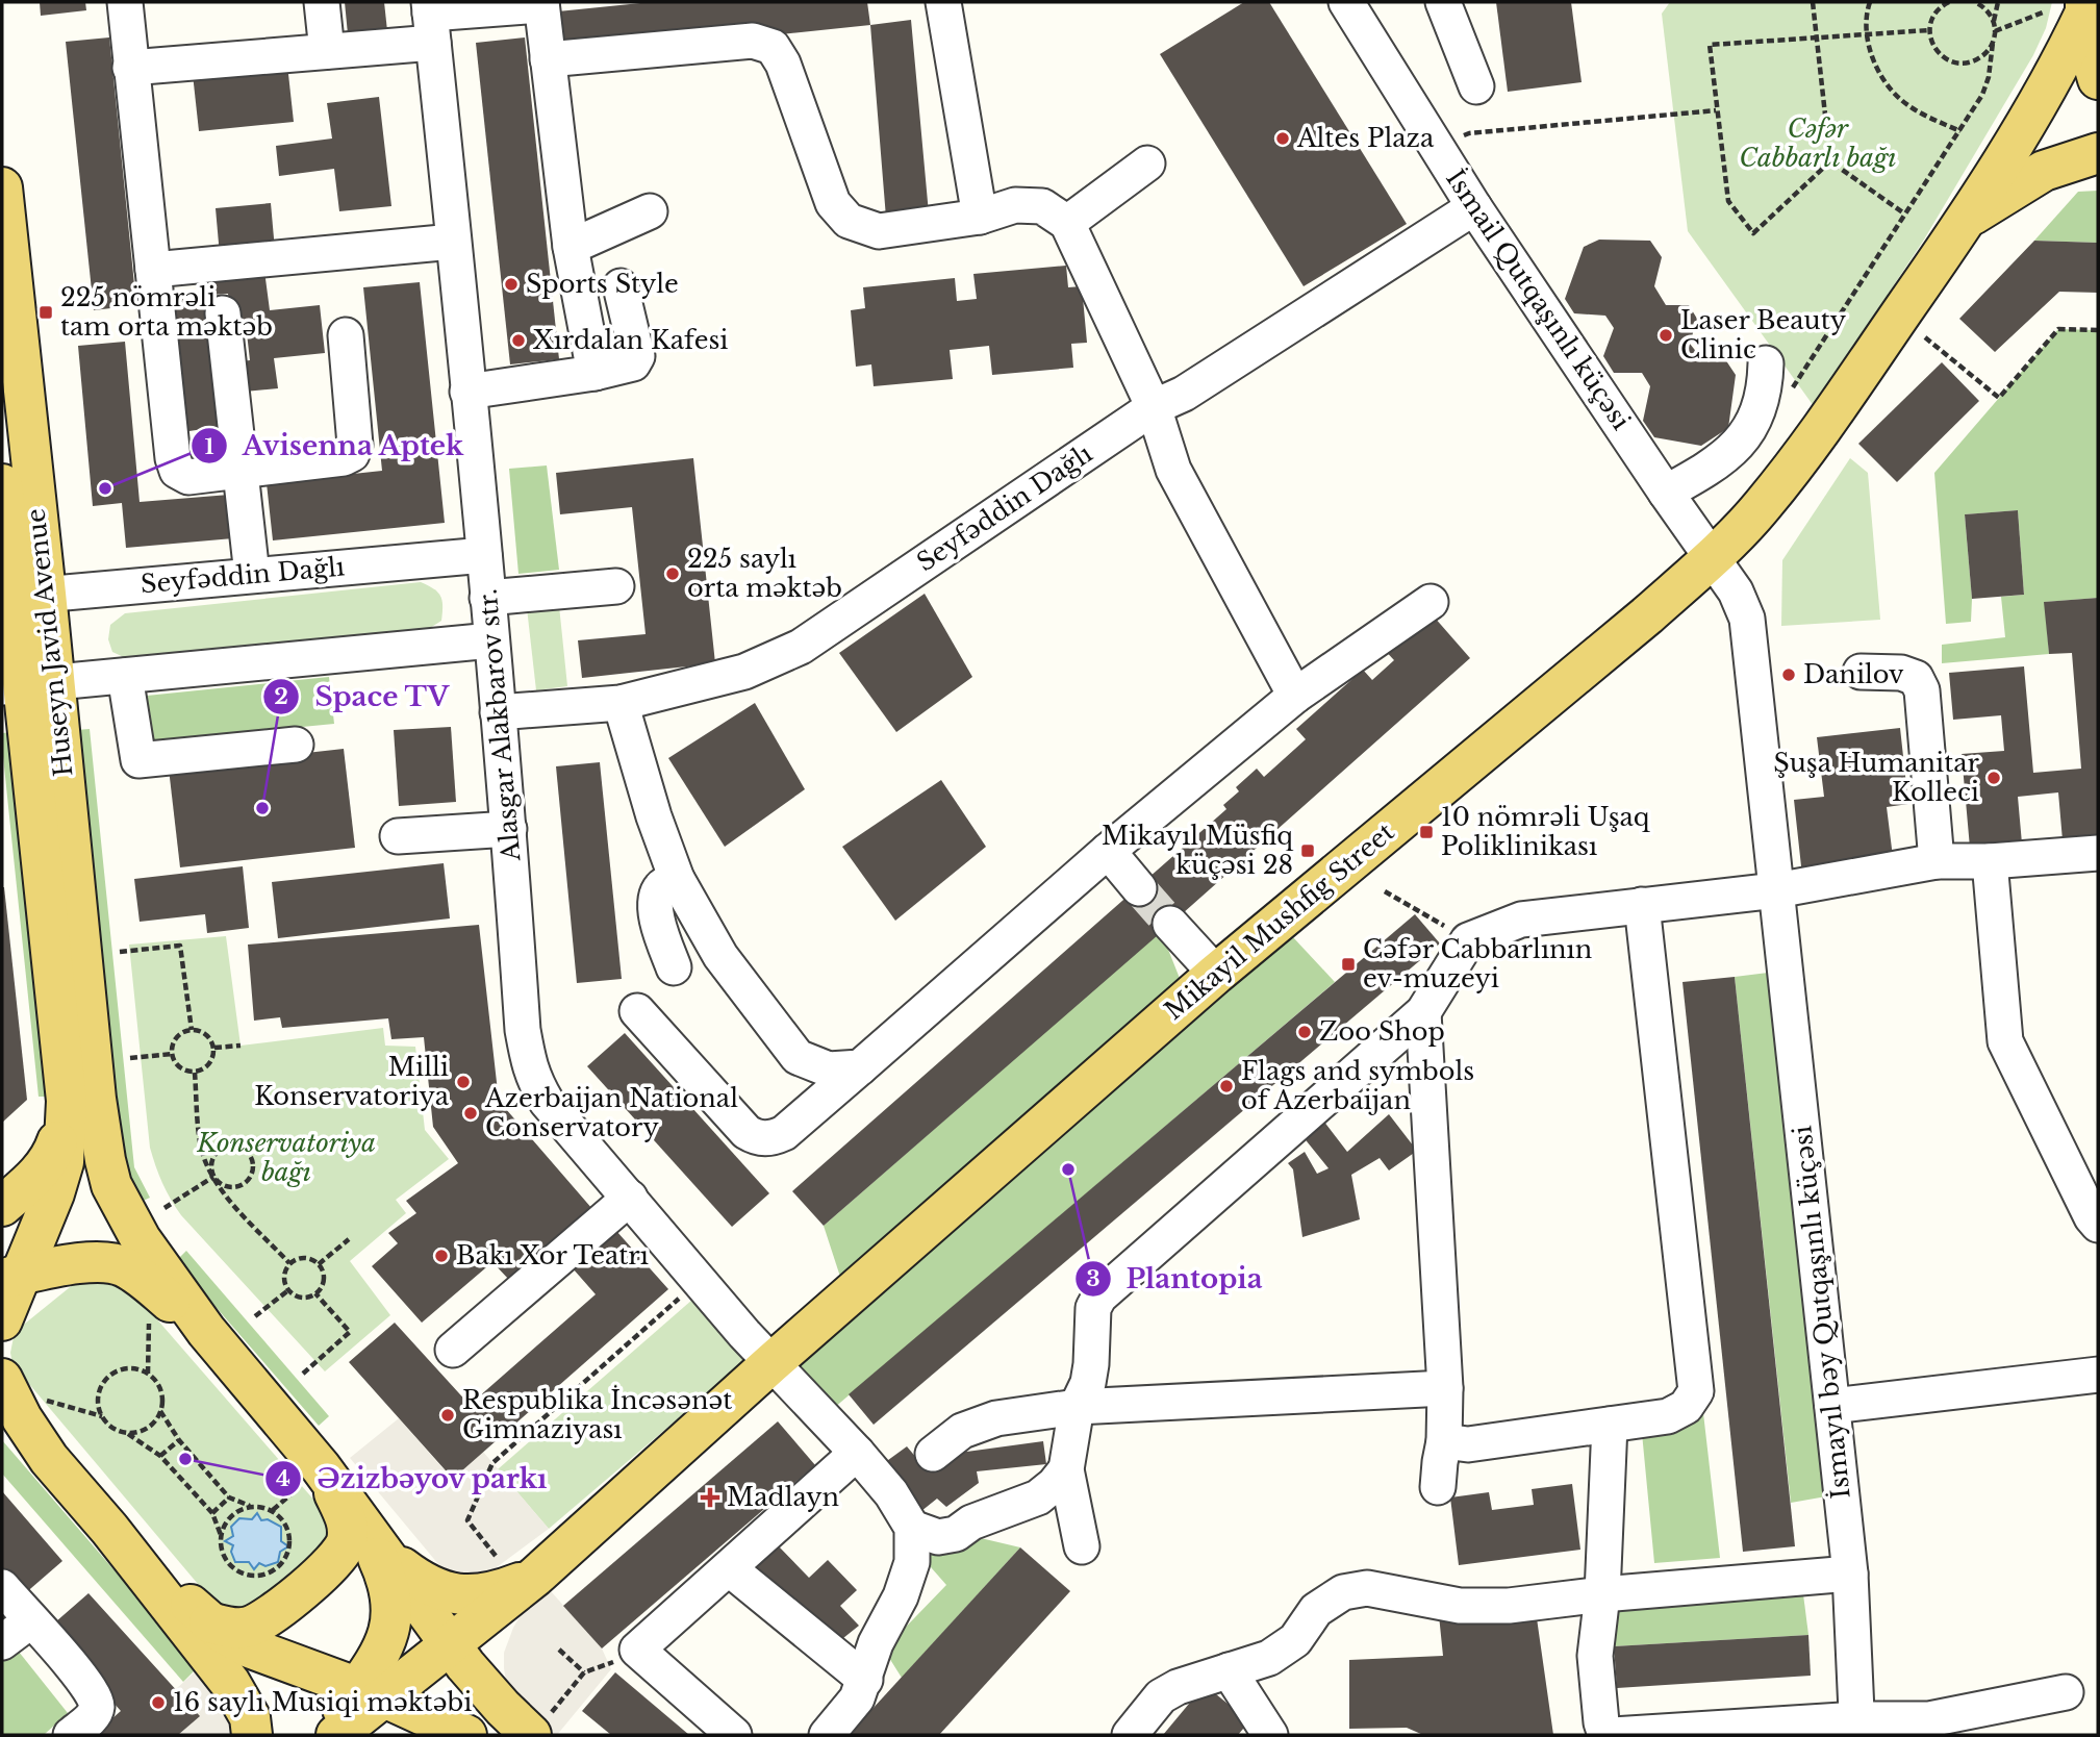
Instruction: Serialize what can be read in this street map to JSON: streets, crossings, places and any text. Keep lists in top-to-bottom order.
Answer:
{
  "streets": {
    "main road": ["Huseyn Javid Avenue", "Mikayil Mushfig Street"],
    "street": [
      "İsmail Qutqaşınlı küçəsi",
      "Seyfəddin Dağlı",
      "Alasgar Alakbarov str.",
      "İsmayıl bəy Qutqaşınlı küçəsi"
    ]
  },
  "crossings": [
    ["İsmail Qutqaşınlı küçəsi", "Seyfəddin Dağlı"],
    ["İsmail Qutqaşınlı küçəsi", "Mikayil Mushfig Street"],
    ["İsmail Qutqaşınlı küçəsi", "İsmayıl bəy Qutqaşınlı küçəsi"],
    ["Seyfəddin Dağlı", "Huseyn Javid Avenue"],
    ["Seyfəddin Dağlı", "Alasgar Alakbarov str."],
    ["Alasgar Alakbarov str.", "Mikayil Mushfig Street"],
    ["Mikayil Mushfig Street", "İsmayıl bəy Qutqaşınlı küçəsi"]
  ],
  "parks": ["Cəfər Cabbarlı bağı", "Konservatoriya bağı"],
  "places": {
    "other": [
      "Altes Plaza",
      "Sports Style",
      "Laser Beauty Clinic",
      "Xırdalan Kafesi",
      "Avisenna Aptek",
      "225 saylı orta məktəb",
      "Danilov",
      "Şuşa Humanitar Kolleci",
      "Space TV",
      "Zoo Shop",
      "Milli Konservatoriya",
      "Flags and symbols of Azerbaijan",
      "Azerbaijan National Conservatory",
      "Plantopia",
      "Bakı Xor Teatrı",
      "Respublika İncəsənət Gimnaziyası",
      "Əzizbəyov parkı",
      "16 saylı Musiqi məktəbi"
    ],
    "transit": [
      "225 nömrəli tam orta məktəb",
      "10 nömrəli Uşaq Poliklinikası",
      "Mikayıl Müsfiq küçəsi 28",
      "Cəfər Cabbarlının ev-muzeyi"
    ],
    "health": ["Madlayn"]
  }
}
